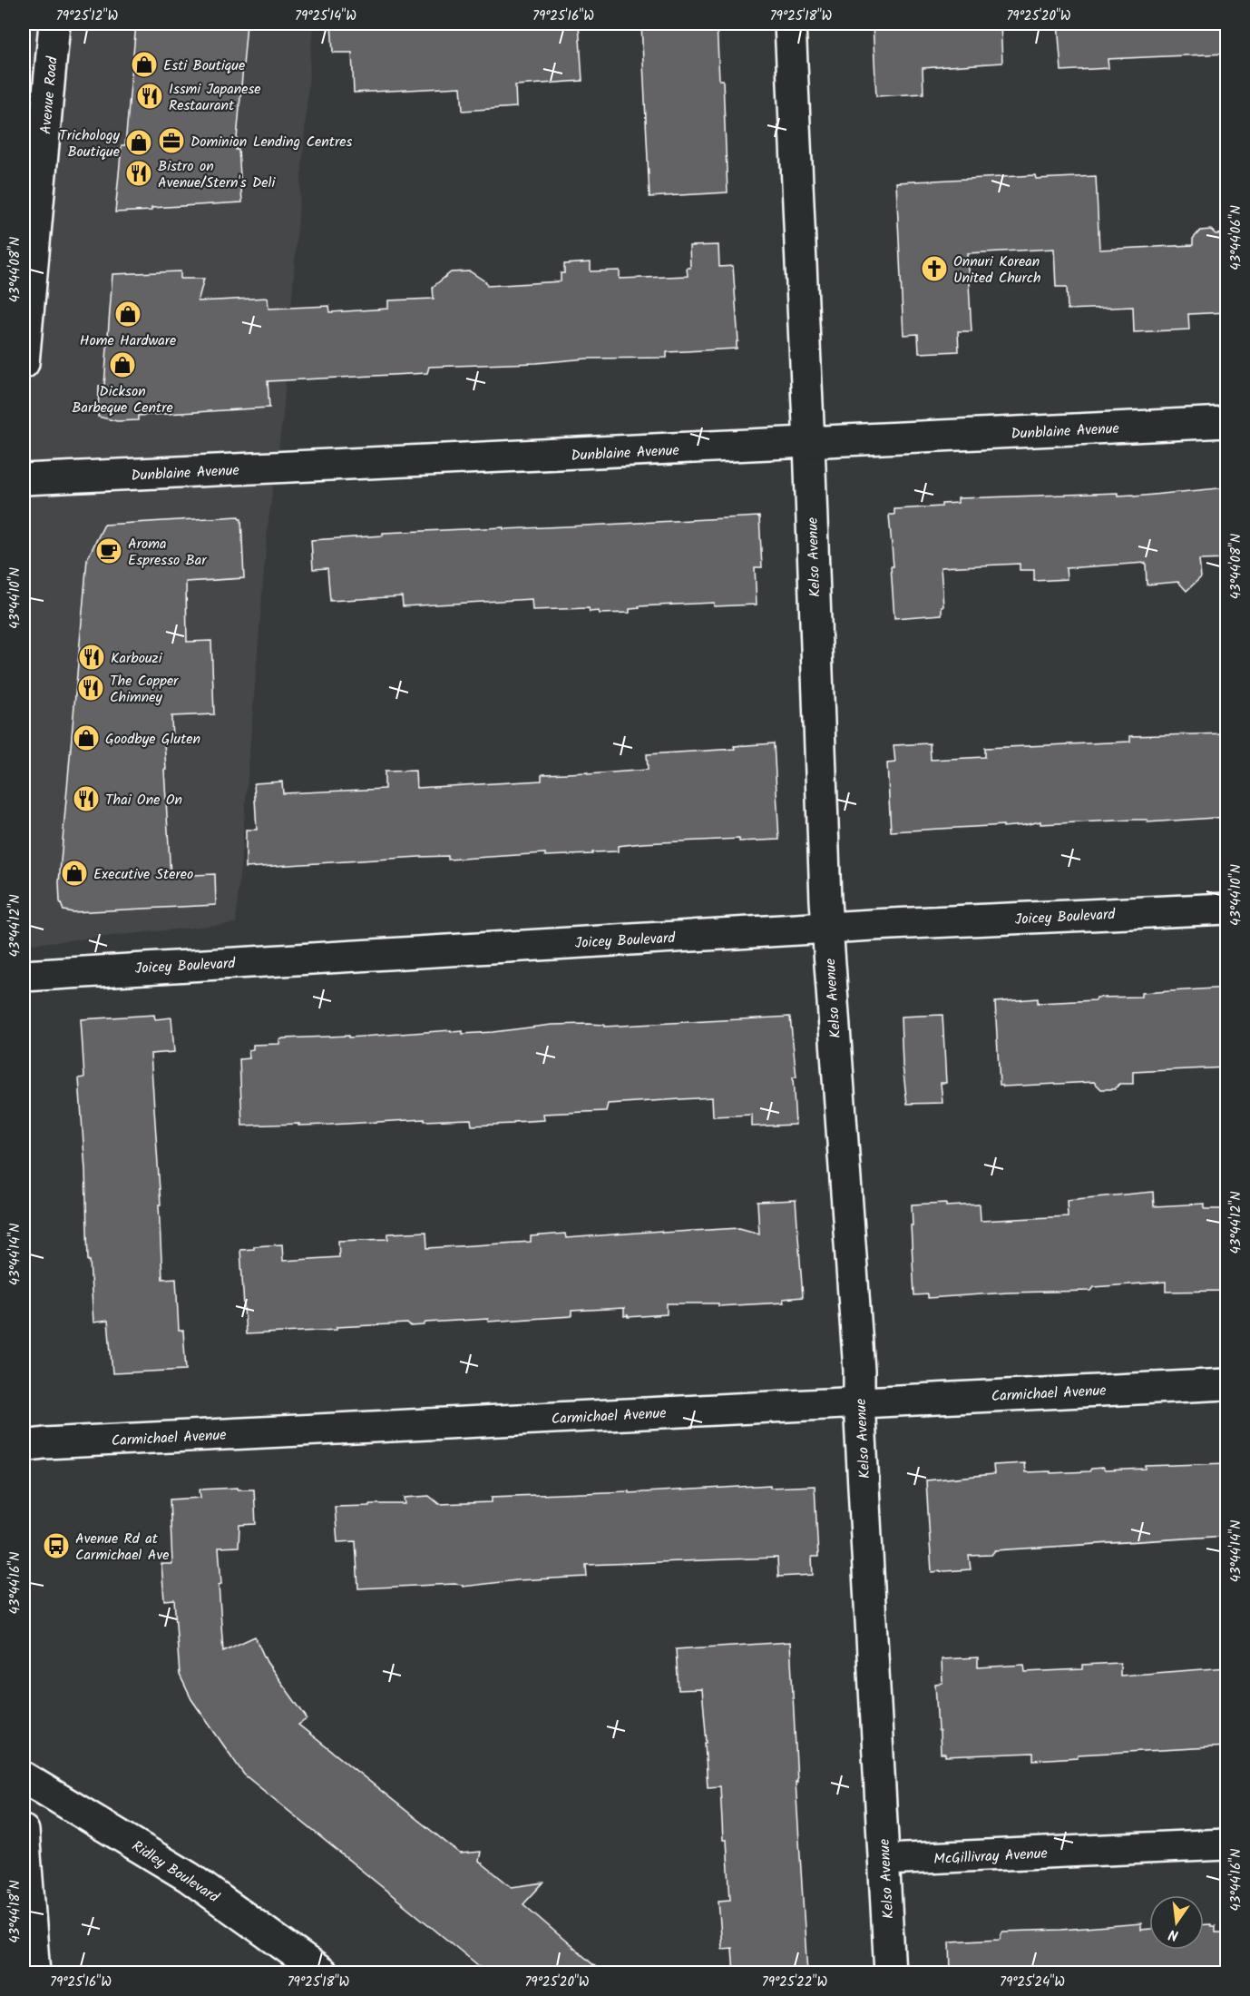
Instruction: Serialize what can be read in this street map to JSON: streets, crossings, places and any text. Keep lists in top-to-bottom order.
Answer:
{
  "streets": {
    "street": [
      "Avenue Road",
      "Dunblaine Avenue",
      "Kelso Avenue",
      "Joicey Boulevard",
      "Carmichael Avenue",
      "McGillivray Avenue",
      "Ridley Boulevard"
    ]
  },
  "crossings": [
    ["Dunblaine Avenue", "Kelso Avenue"],
    ["Kelso Avenue", "Joicey Boulevard"],
    ["Kelso Avenue", "Carmichael Avenue"],
    ["Kelso Avenue", "McGillivray Avenue"]
  ],
  "places": {
    "shop": [
      "Esti Boutique",
      "Trichology Boutique",
      "Home Hardware",
      "Dickson Barbeque Centre",
      "Goodbye Gluten",
      "Executive Stereo"
    ],
    "restaurant": [
      "Issmi Japanese Restaurant",
      "Bistro on Avenue/Stern's Deli",
      "Karbouzi",
      "The Copper Chimney",
      "Thai One On"
    ],
    "office": ["Dominion Lending Centres"],
    "church": ["Onnuri Korean United Church"],
    "cafe": ["Aroma Espresso Bar"],
    "bus stop": ["Avenue Rd at Carmichael Ave"]
  },
  "north": "bottom",
  "coordinates": [
    "79°25'12\"W",
    "79°25'14\"W",
    "79°25'16\"W",
    "79°25'18\"W",
    "79°25'20\"W",
    "43°44'06\"N",
    "43°44'08\"N",
    "43°44'10\"N",
    "43°44'12\"N",
    "43°44'14\"N",
    "43°44'16\"N",
    "43°44'18\"N",
    "79°25'22\"W",
    "79°25'24\"W"
  ]
}
